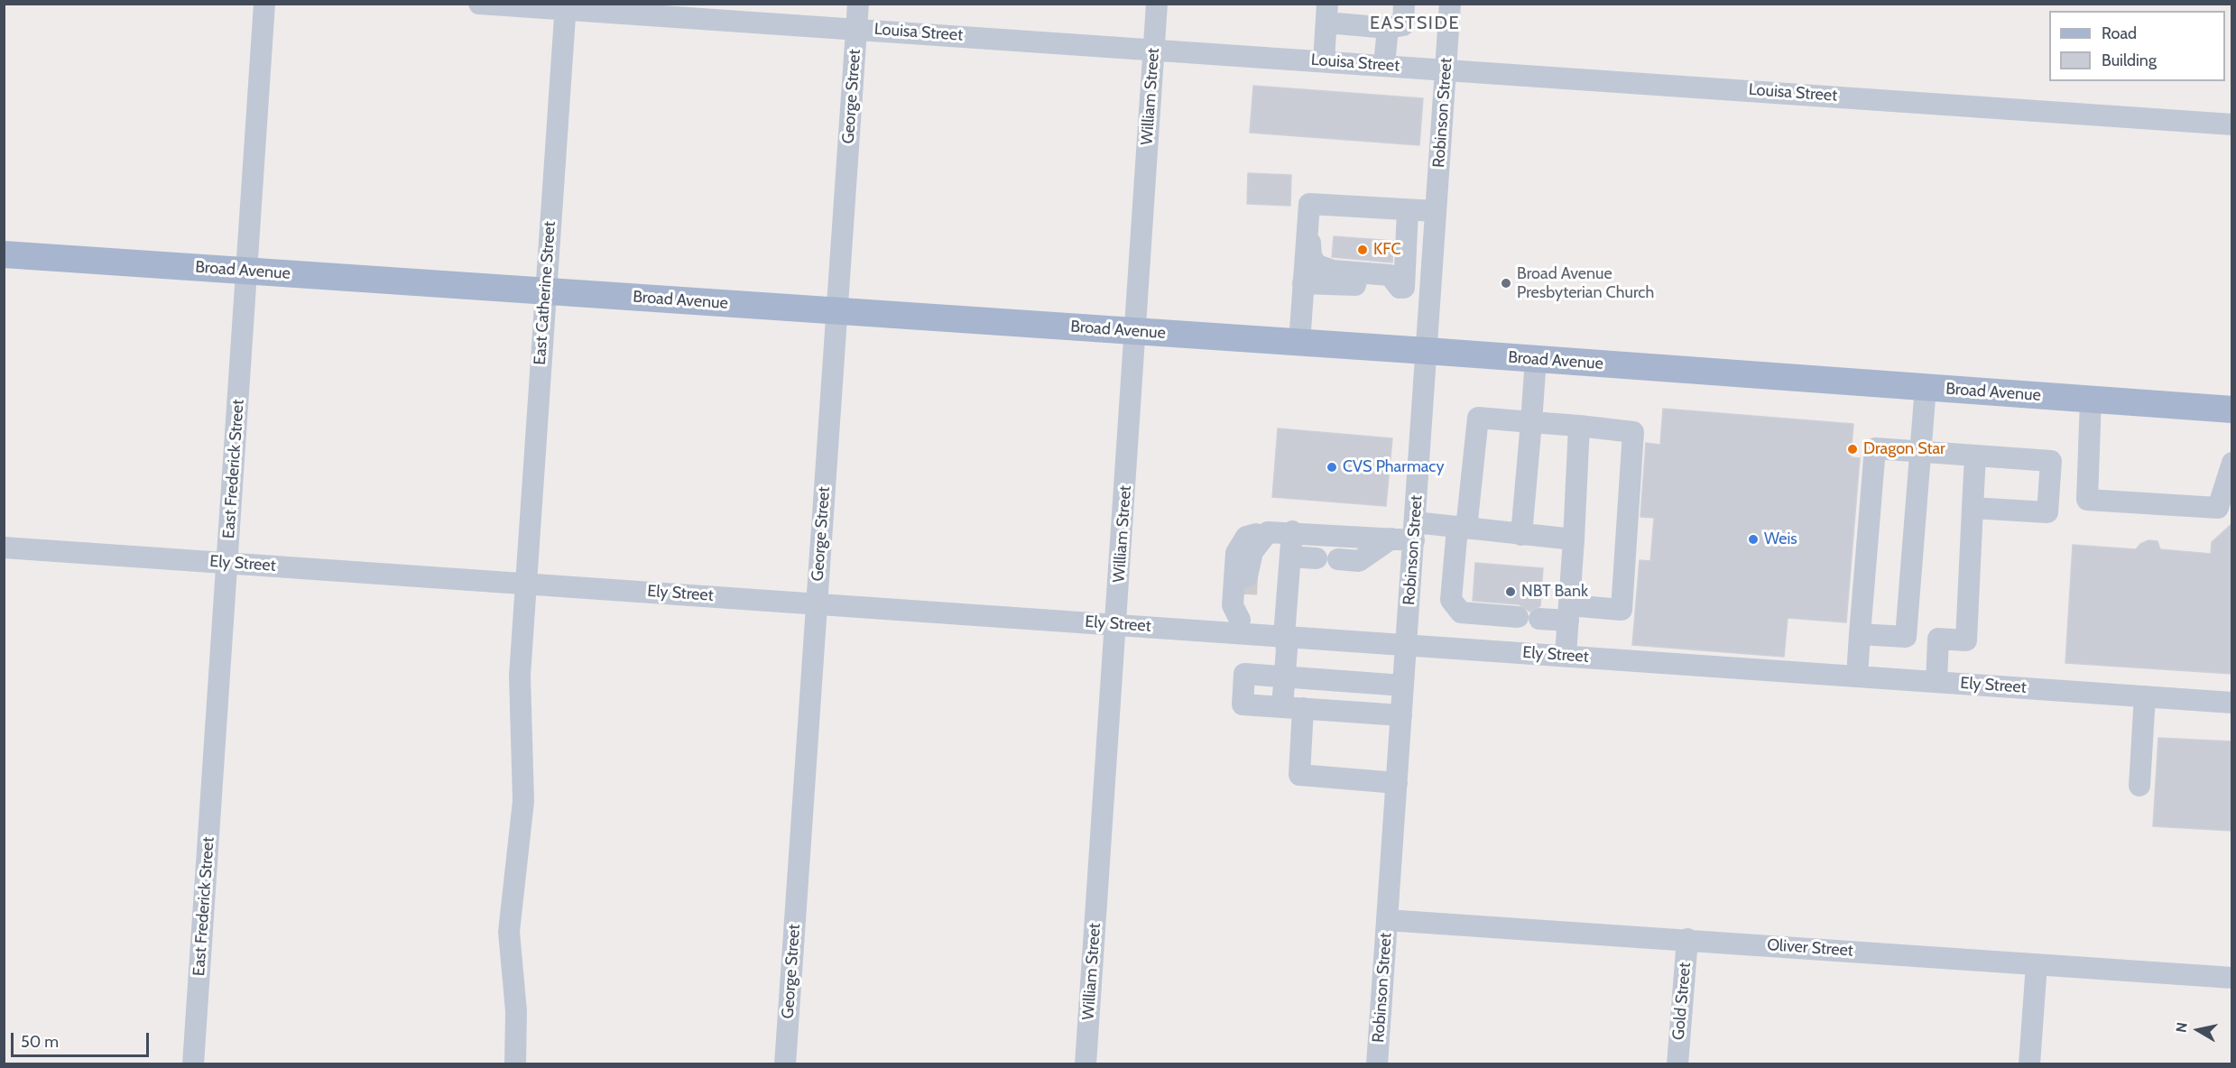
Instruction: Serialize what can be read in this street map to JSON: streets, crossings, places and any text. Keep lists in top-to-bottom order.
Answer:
{
  "streets": {
    "main road": ["Broad Avenue"],
    "street": [
      "Louisa Street",
      "George Street",
      "William Street",
      "Robinson Street",
      "East Catherine Street",
      "East Frederick Street",
      "Ely Street",
      "Oliver Street",
      "Gold Street"
    ]
  },
  "crossings": [
    ["Louisa Street", "George Street"],
    ["Louisa Street", "William Street"],
    ["Louisa Street", "Robinson Street"],
    ["Louisa Street", "East Catherine Street"],
    ["George Street", "Broad Avenue"],
    ["George Street", "Ely Street"],
    ["William Street", "Broad Avenue"],
    ["William Street", "Ely Street"],
    ["Robinson Street", "Broad Avenue"],
    ["Robinson Street", "Ely Street"],
    ["Robinson Street", "Oliver Street"],
    ["Broad Avenue", "East Catherine Street"],
    ["Broad Avenue", "East Frederick Street"],
    ["East Catherine Street", "Ely Street"],
    ["East Frederick Street", "Ely Street"],
    ["Oliver Street", "Gold Street"]
  ],
  "districts": ["EASTSIDE"],
  "places": [
    "KFC",
    "Broad Avenue Presbyterian Church",
    "Dragon Star",
    "CVS Pharmacy",
    "Weis",
    "NBT Bank"
  ],
  "legend": ["Road", "Building"],
  "scale_bar": "50 m",
  "north": "left"
}
